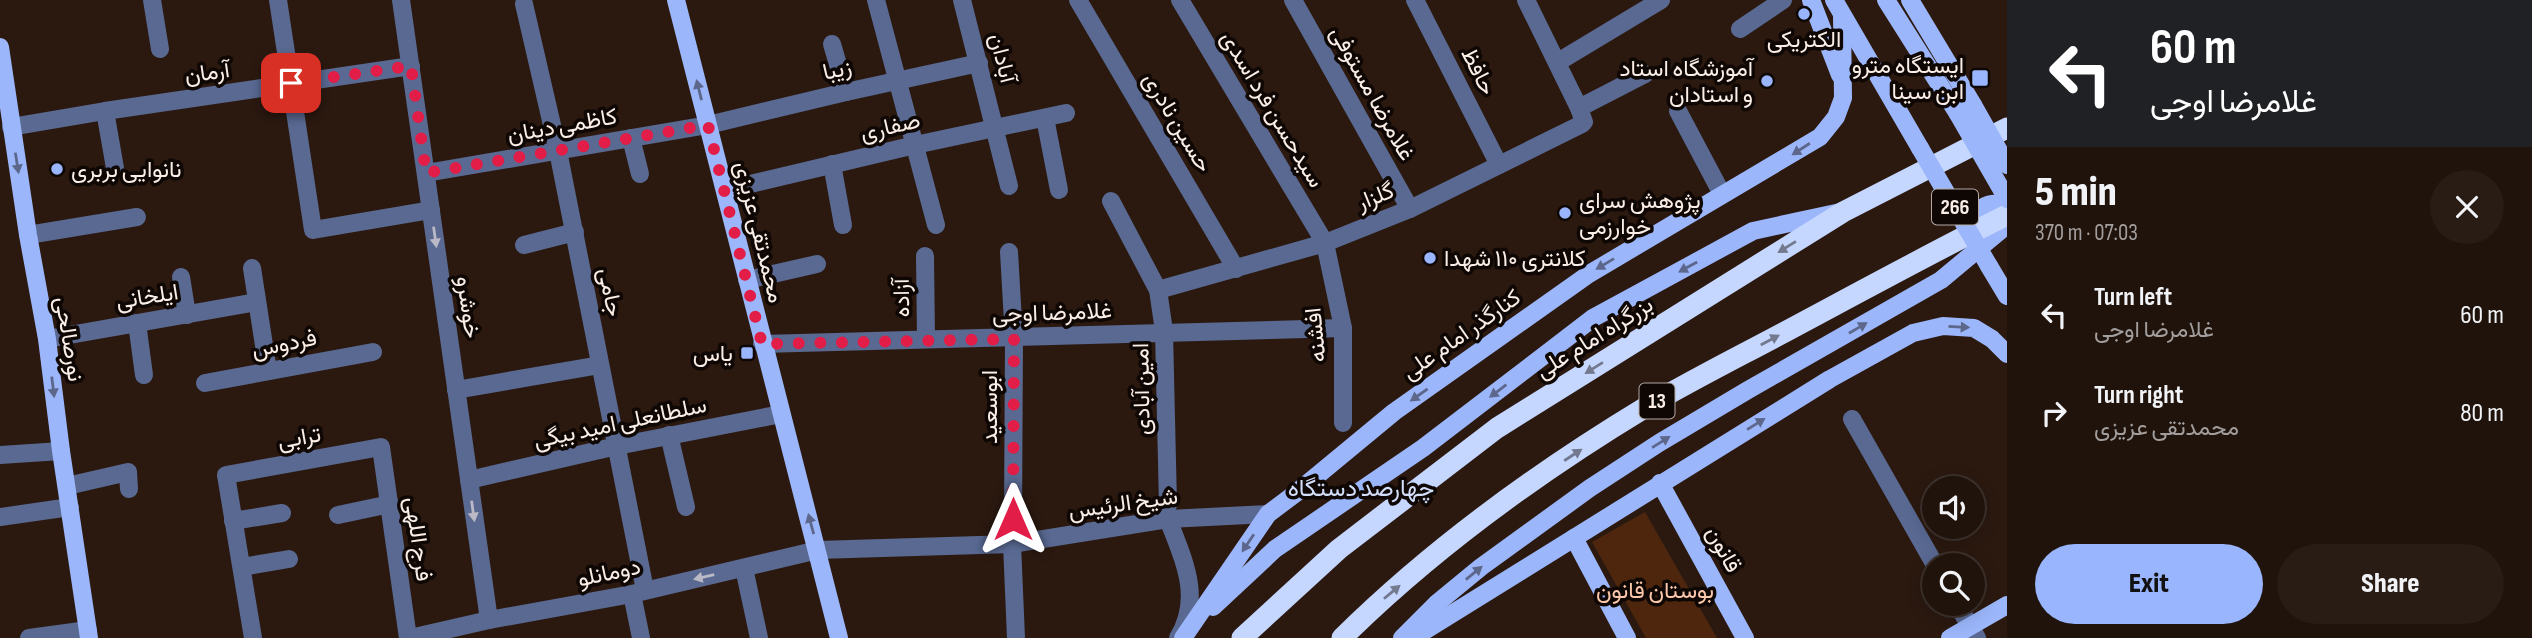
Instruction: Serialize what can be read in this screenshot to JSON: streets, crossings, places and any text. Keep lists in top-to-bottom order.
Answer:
{
  "streets": {
    "highway": ["بزرگراه امام علی", "13"],
    "main road": [
      "266",
      "محمدتقی عزیزی",
      "کنارگذر امام علی",
      "نورصالحی",
      "قانون"
    ],
    "street": [
      "آبادان",
      "زیبا",
      "حافظ",
      "آرمان",
      "غلامرضا مستوفی",
      "سیدحسن فرد اسدی",
      "حسین نادری",
      "کاظمی دینان",
      "صفاری",
      "گلزار",
      "جامی",
      "ایلخانی",
      "آزاده",
      "خوشرو",
      "غلامرضا اوجی",
      "افشنه",
      "فردوس",
      "امین آبادی",
      "ابوسعید",
      "سلطانعلی امید بیگی",
      "ترابی",
      "شیخ الرئیس",
      "فرج اللهی",
      "دومانلو"
    ]
  },
  "crossings": [
    ["آبادان", "زیبا"],
    ["آبادان", "صفاری"],
    ["زیبا", "کاظمی دینان"],
    ["زیبا", "محمدتقی عزیزی"],
    ["حافظ", "گلزار"],
    ["آرمان", "خوشرو"],
    ["آرمان", "نورصالحی"],
    ["غلامرضا مستوفی", "گلزار"],
    ["سیدحسن فرد اسدی", "گلزار"],
    ["سیدحسن فرد اسدی", "افشنه"],
    ["حسین نادری", "گلزار"],
    ["کاظمی دینان", "محمدتقی عزیزی"],
    ["کاظمی دینان", "جامی"],
    ["کاظمی دینان", "خوشرو"],
    ["صفاری", "محمدتقی عزیزی"],
    ["گلزار", "افشنه"],
    ["گلزار", "امین آبادی"],
    ["محمدتقی عزیزی", "غلامرضا اوجی"],
    ["محمدتقی عزیزی", "سلطانعلی امید بیگی"],
    ["محمدتقی عزیزی", "شیخ الرئیس"],
    ["محمدتقی عزیزی", "دومانلو"],
    ["جامی", "سلطانعلی امید بیگی"],
    ["جامی", "دومانلو"],
    ["ایلخانی", "نورصالحی"],
    ["آزاده", "غلامرضا اوجی"],
    ["خوشرو", "سلطانعلی امید بیگی"],
    ["خوشرو", "دومانلو"],
    ["غلامرضا اوجی", "افشنه"],
    ["غلامرضا اوجی", "امین آبادی"],
    ["غلامرضا اوجی", "ابوسعید"],
    ["کنارگذر امام علی", "امین آبادی"],
    ["کنارگذر امام علی", "شیخ الرئیس"],
    ["امین آبادی", "شیخ الرئیس"],
    ["ترابی", "فرج اللهی"],
    ["شیخ الرئیس", "دومانلو"],
    ["فرج اللهی", "دومانلو"]
  ],
  "one_way": ["محمدتقی عزیزی", "خوشرو", "نورصالحی"],
  "districts": ["چهارصد دستگاه"],
  "parks": ["بوستان قانون"],
  "places": {
    "other": [
      "الکتریکی",
      "آموزشگاه استاد و استادان",
      "نانوایی بربری",
      "پژوهش سرای خوارزمی",
      "کلانتری ۱۱۰ شهدا"
    ],
    "transit": ["ایستگاه مترو ابن سینا", "یاس"]
  },
  "page": {
    "turn": ["60 m", "غلامرضا اوجی"],
    "heading": ["5 min", "370 m · 07:03"],
    "list": [
      {
        "name": "Turn left",
        "note": "غلامرضا اوجی",
        "value": "60 m"
      },
      {
        "name": "Turn right",
        "note": "محمدتقی عزیزی",
        "value": "80 m"
      }
    ],
    "buttons": ["Exit", "Share"]
  }
}
